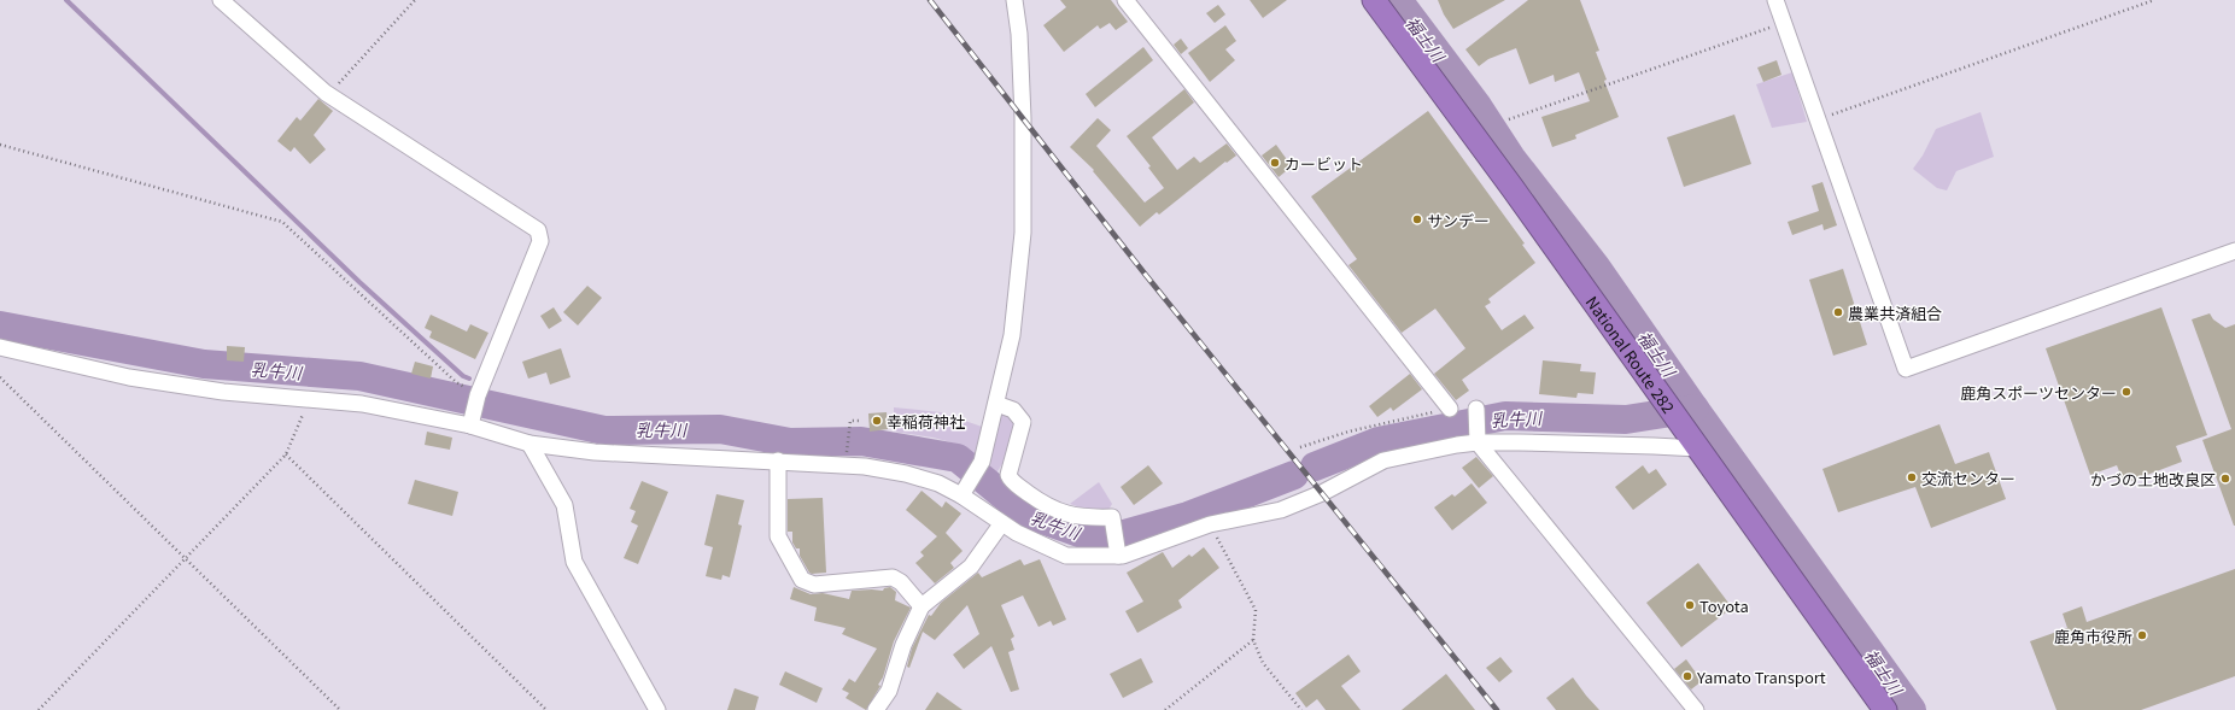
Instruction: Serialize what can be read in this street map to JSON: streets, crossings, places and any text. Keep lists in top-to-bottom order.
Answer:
{
  "streets": {
    "highway": ["National Route 282"]
  },
  "water": ["福士川", "乳牛川"],
  "places": [
    "カービット",
    "サンデー",
    "農業共済組合",
    "鹿角スポーツセンター",
    "幸稲荷神社",
    "交流センター",
    "かづの土地改良区",
    "Toyota",
    "鹿角市役所",
    "Yamato Transport"
  ]
}
